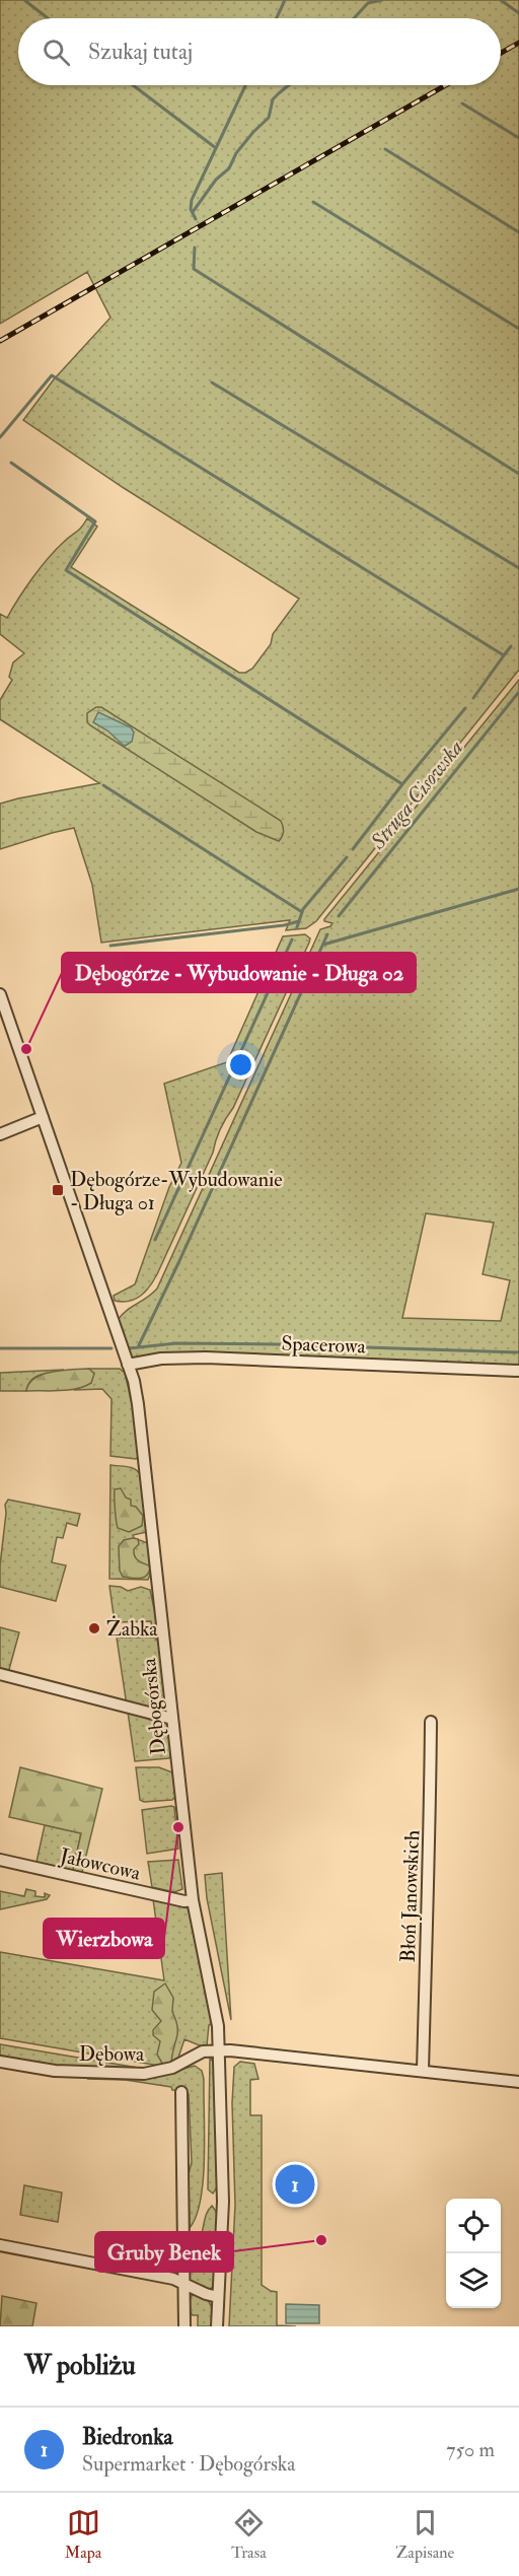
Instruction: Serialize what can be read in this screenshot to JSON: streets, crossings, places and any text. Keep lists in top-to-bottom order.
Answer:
{
  "streets": {
    "street": [
      "Spacerowa",
      "Dębogórska",
      "Jałowcowa",
      "Błoń Janowskich",
      "Dębowa"
    ]
  },
  "crossings": [
    ["Spacerowa", "Dębogórska"],
    ["Dębogórska", "Jałowcowa"],
    ["Dębogórska", "Dębowa"]
  ],
  "water": ["Struga Cisowska"],
  "places": {
    "other": [
      "Dębogórze - Wybudowanie - Długa 02",
      "Żabka",
      "Wierzbowa",
      "Gruby Benek"
    ],
    "transit": ["Dębogórze-Wybudowanie - Długa 01"]
  },
  "page": {
    "search": "Szukaj tutaj",
    "pins": "1",
    "heading": "W pobliżu",
    "list": [
      {
        "mark": "1",
        "name": "Biedronka",
        "note": "Supermarket · Dębogórska",
        "value": "750 m"
      }
    ],
    "nav": ["Mapa", "Trasa", "Zapisane"]
  }
}
